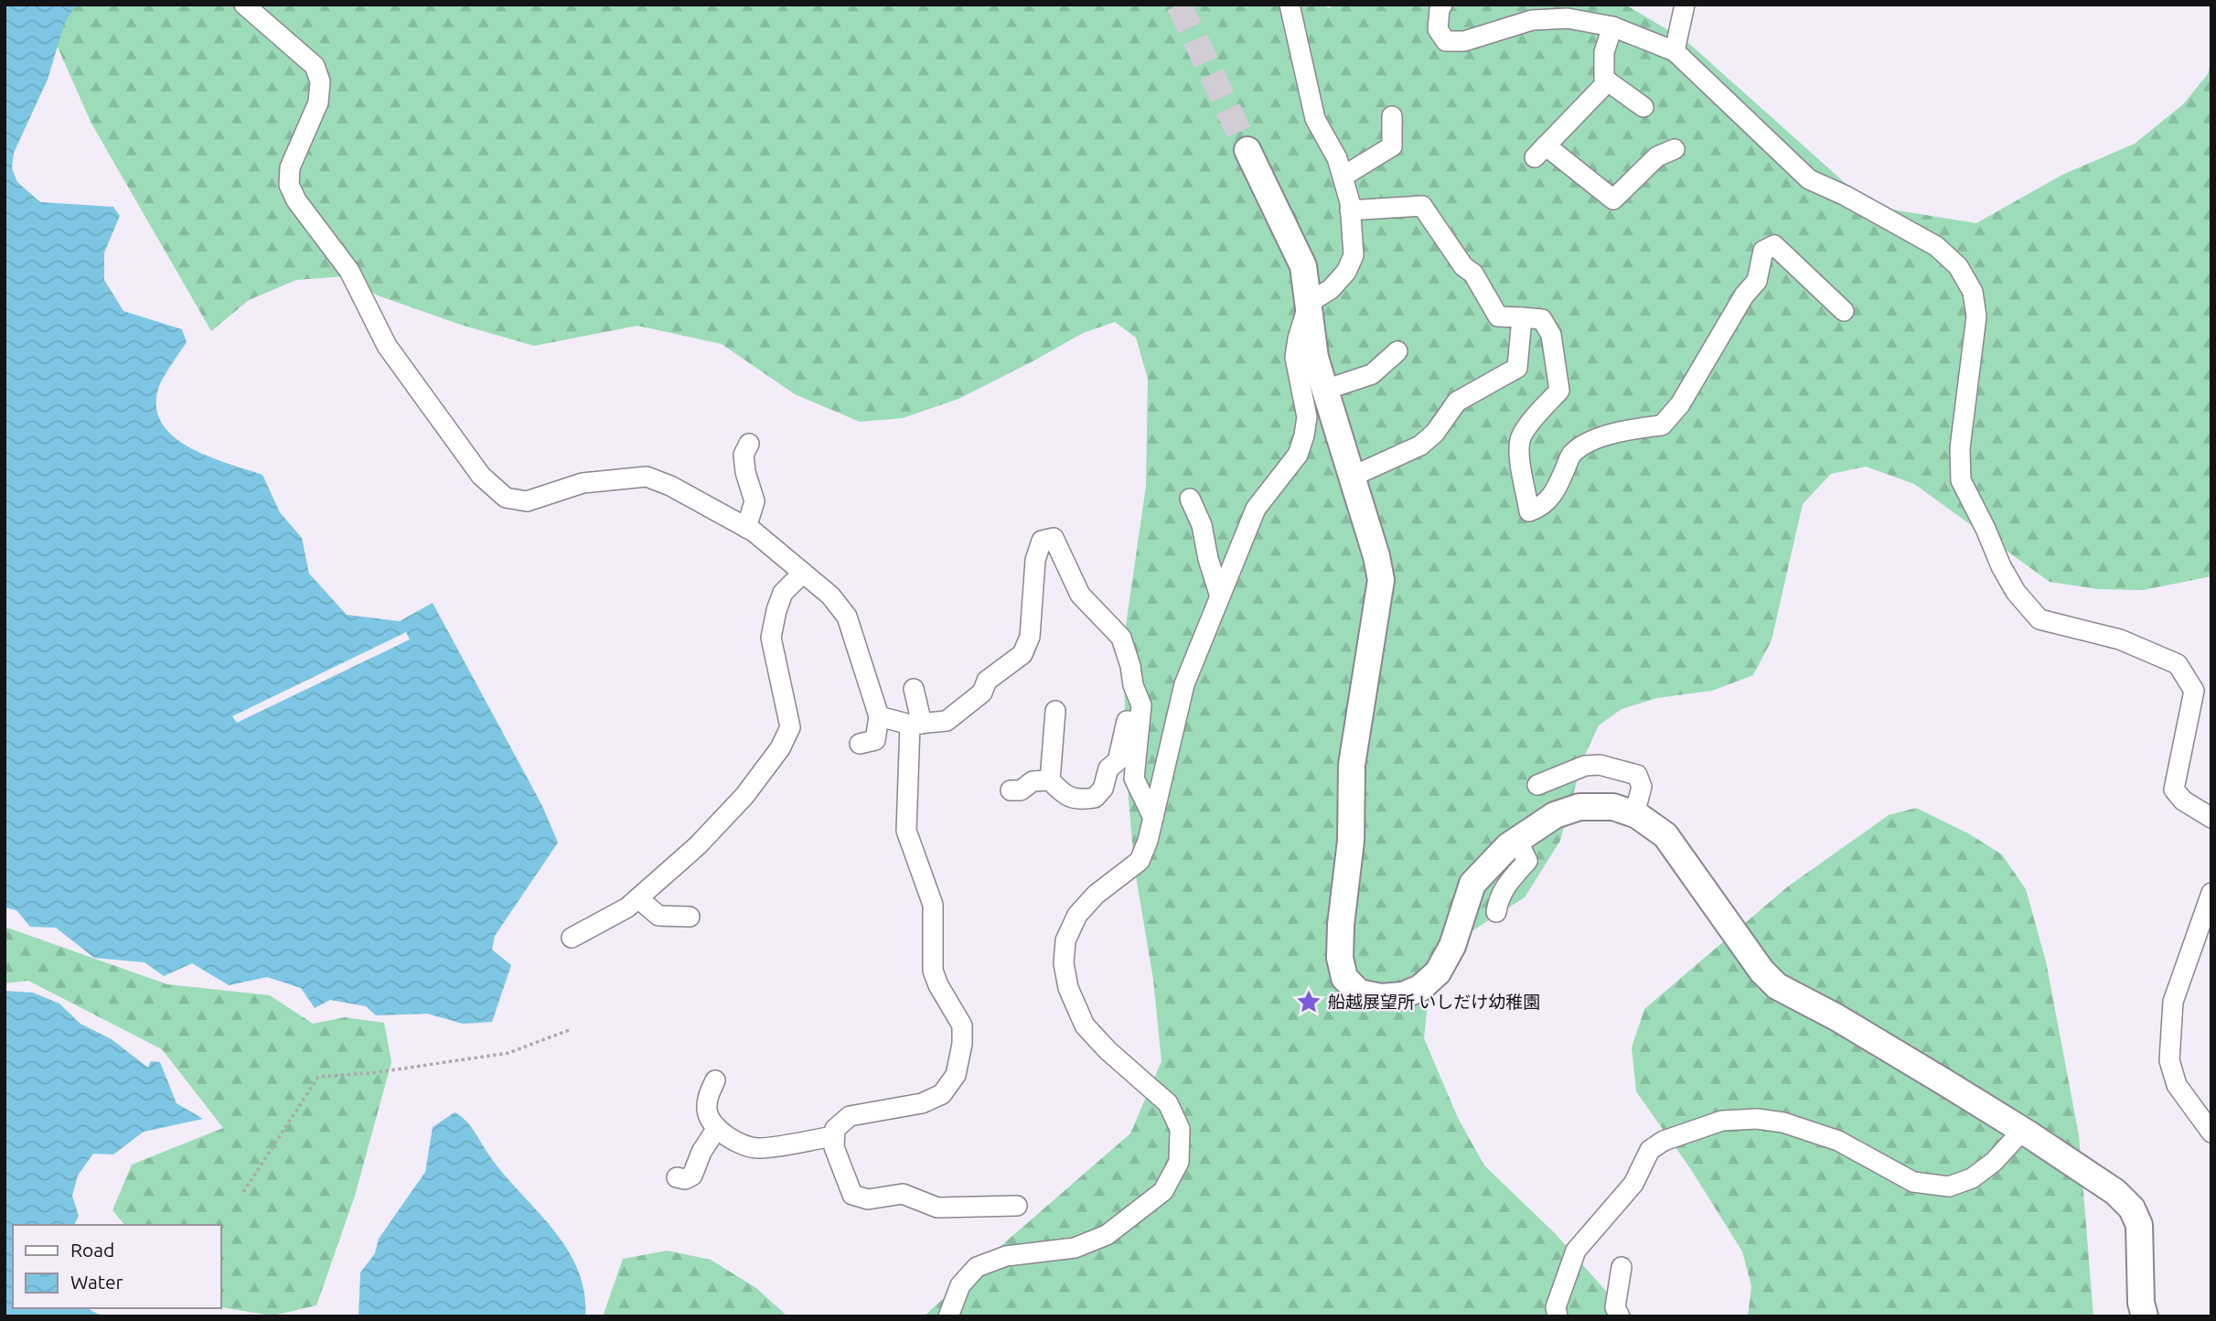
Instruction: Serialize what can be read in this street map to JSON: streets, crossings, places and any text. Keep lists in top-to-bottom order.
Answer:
{
  "places": {
    "place": ["船越展望所 いしだけ幼稚園"]
  },
  "legend": ["Road", "Water"]
}
